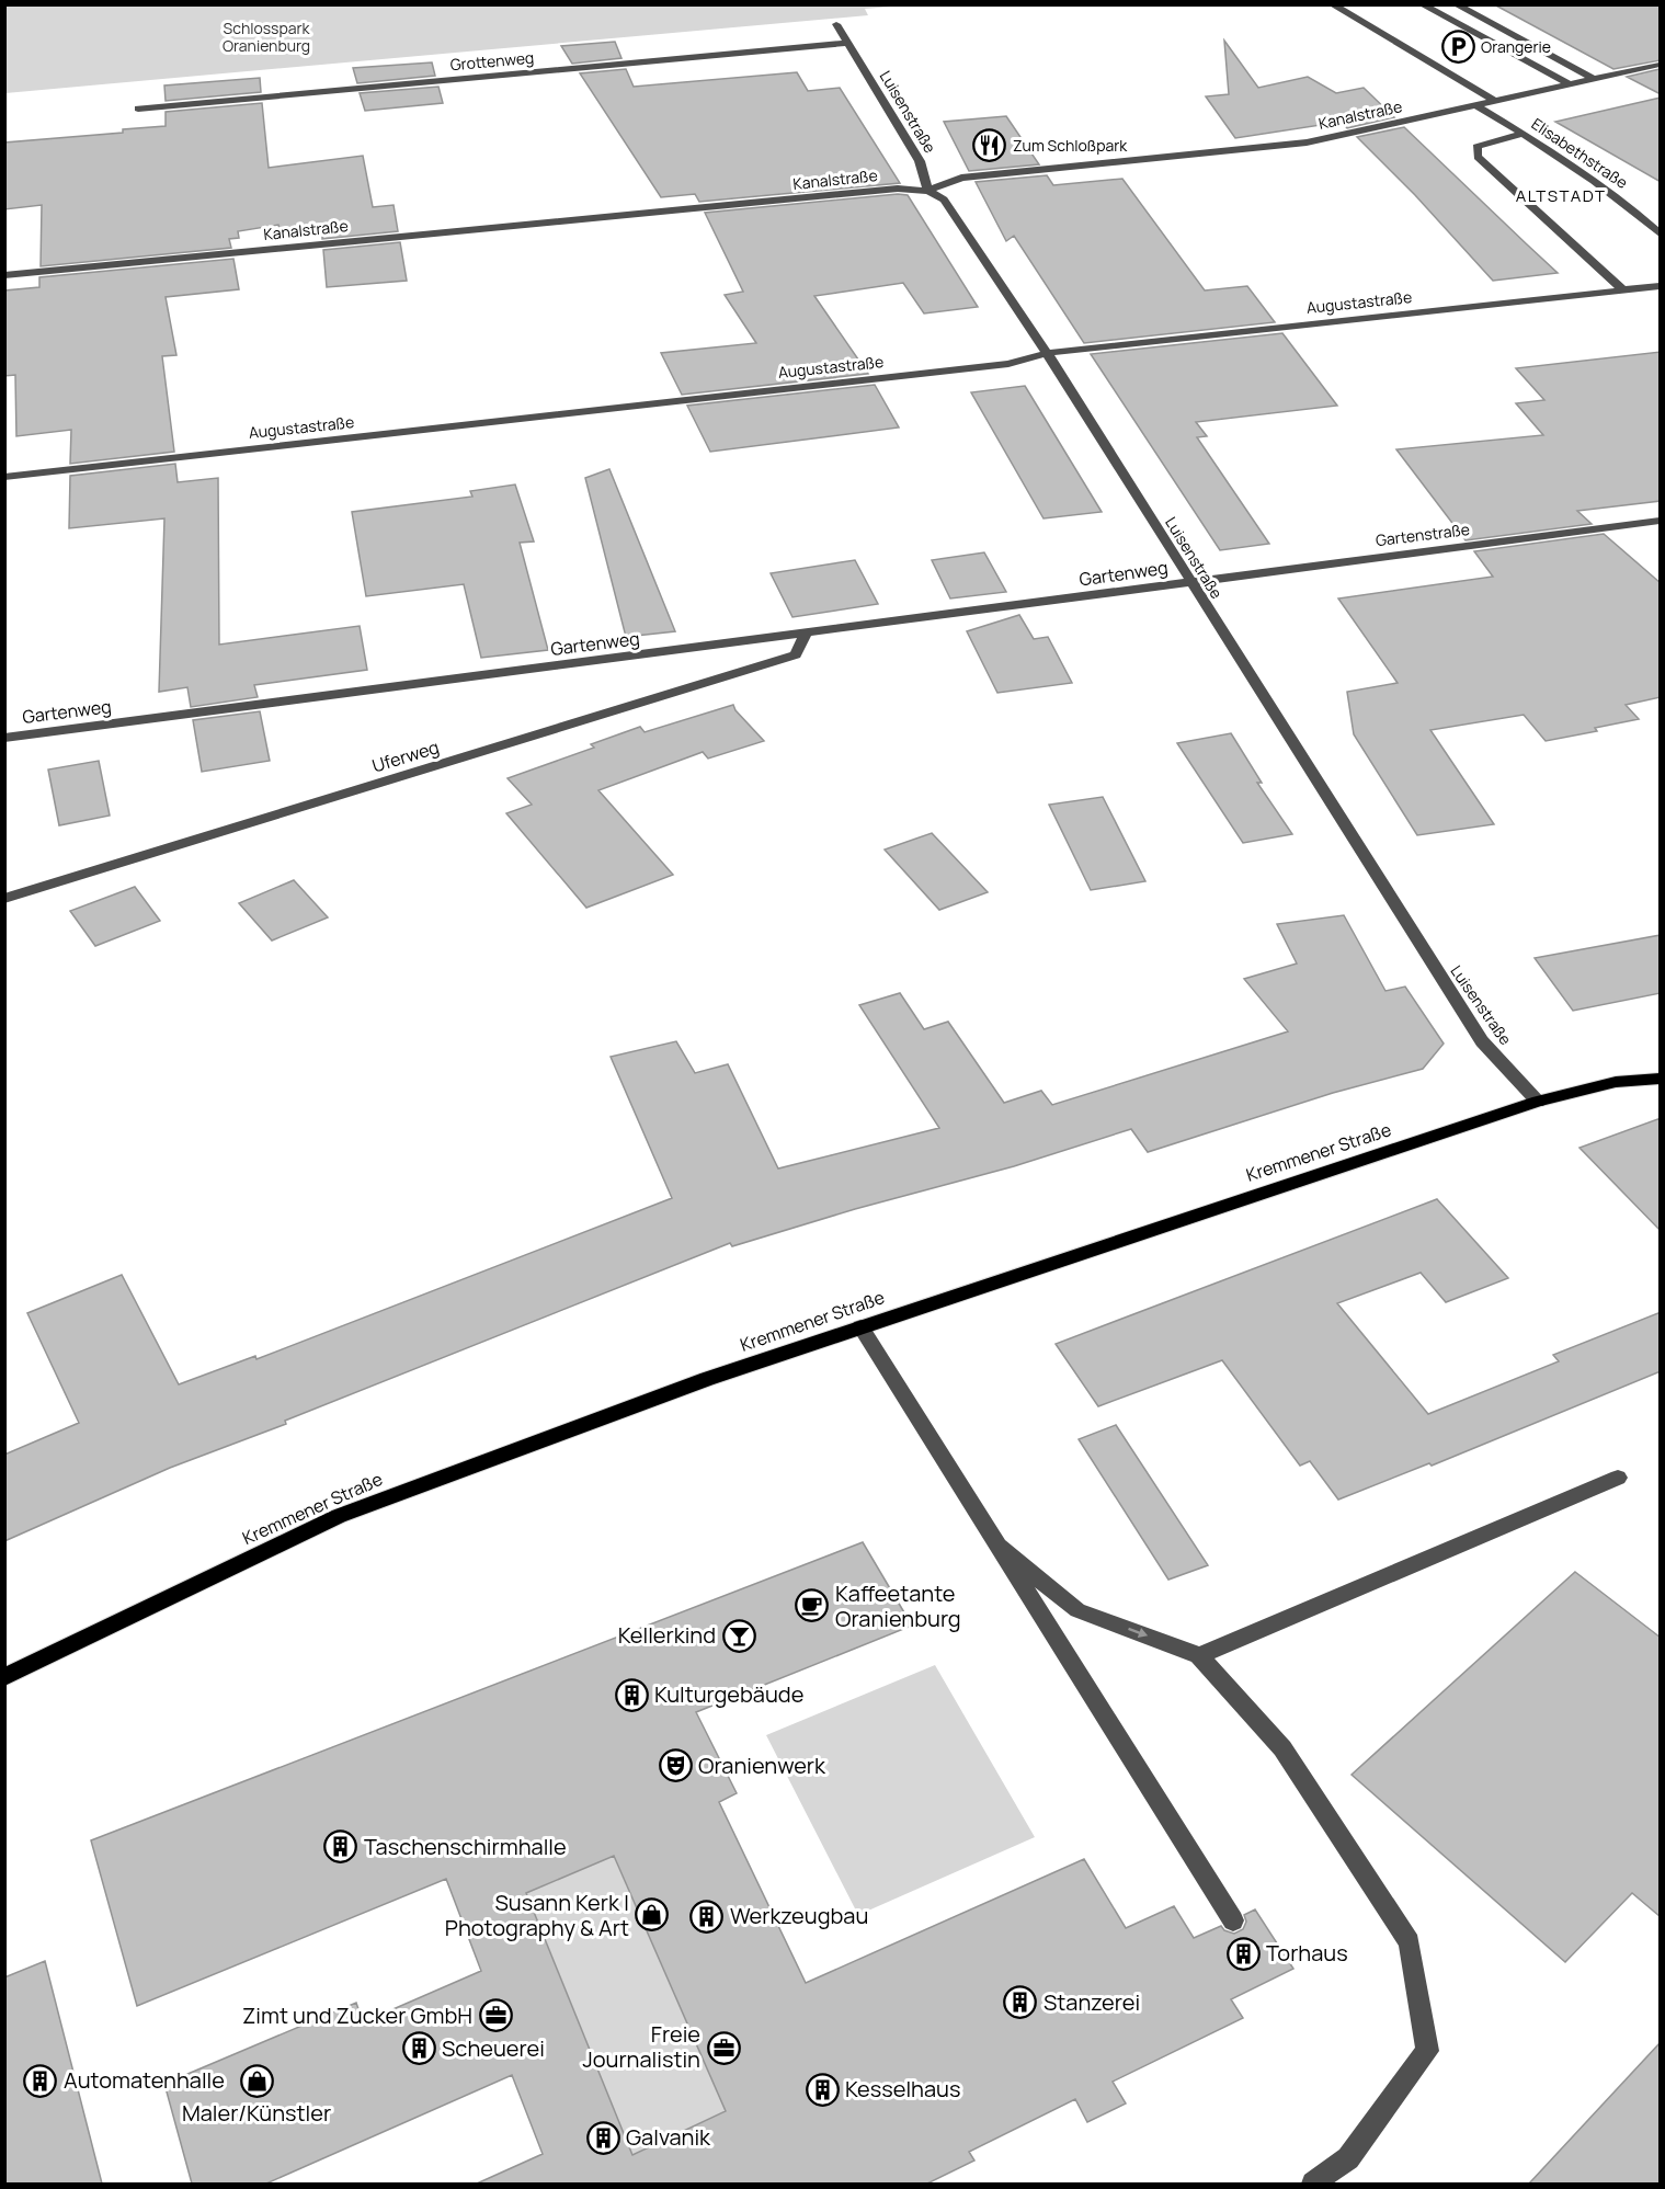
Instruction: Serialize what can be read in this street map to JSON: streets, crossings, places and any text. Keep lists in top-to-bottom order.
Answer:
{
  "streets": {
    "main road": ["Kremmener Straße"],
    "street": [
      "Grottenweg",
      "Luisenstraße",
      "Kanalstraße",
      "Elisabethstraße",
      "Augustastraße",
      "Gartenstraße",
      "Gartenweg",
      "Uferweg"
    ]
  },
  "crossings": [
    ["Grottenweg", "Luisenstraße"],
    ["Luisenstraße", "Kanalstraße"],
    ["Luisenstraße", "Augustastraße"],
    ["Luisenstraße", "Gartenstraße"],
    ["Luisenstraße", "Gartenweg"],
    ["Luisenstraße", "Kremmener Straße"],
    ["Kanalstraße", "Elisabethstraße"],
    ["Gartenstraße", "Gartenweg"],
    ["Gartenweg", "Uferweg"]
  ],
  "districts": ["ALTSTADT"],
  "parks": ["Schlosspark Oranienburg"],
  "places": {
    "parking": ["Orangerie"],
    "restaurant": ["Zum Schloßpark"],
    "cafe": ["Kaffeetante Oranienburg"],
    "bar": ["Kellerkind"],
    "building": [
      "Kulturgebäude",
      "Taschenschirmhalle",
      "Werkzeugbau",
      "Torhaus",
      "Stanzerei",
      "Scheuerei",
      "Automatenhalle",
      "Kesselhaus",
      "Galvanik"
    ],
    "theatre": ["Oranienwerk"],
    "shop": ["Susann Kerk | Photography & Art", "Maler/Künstler"],
    "office": ["Zimt und Zucker GmbH", "Freie Journalistin"]
  }
}
